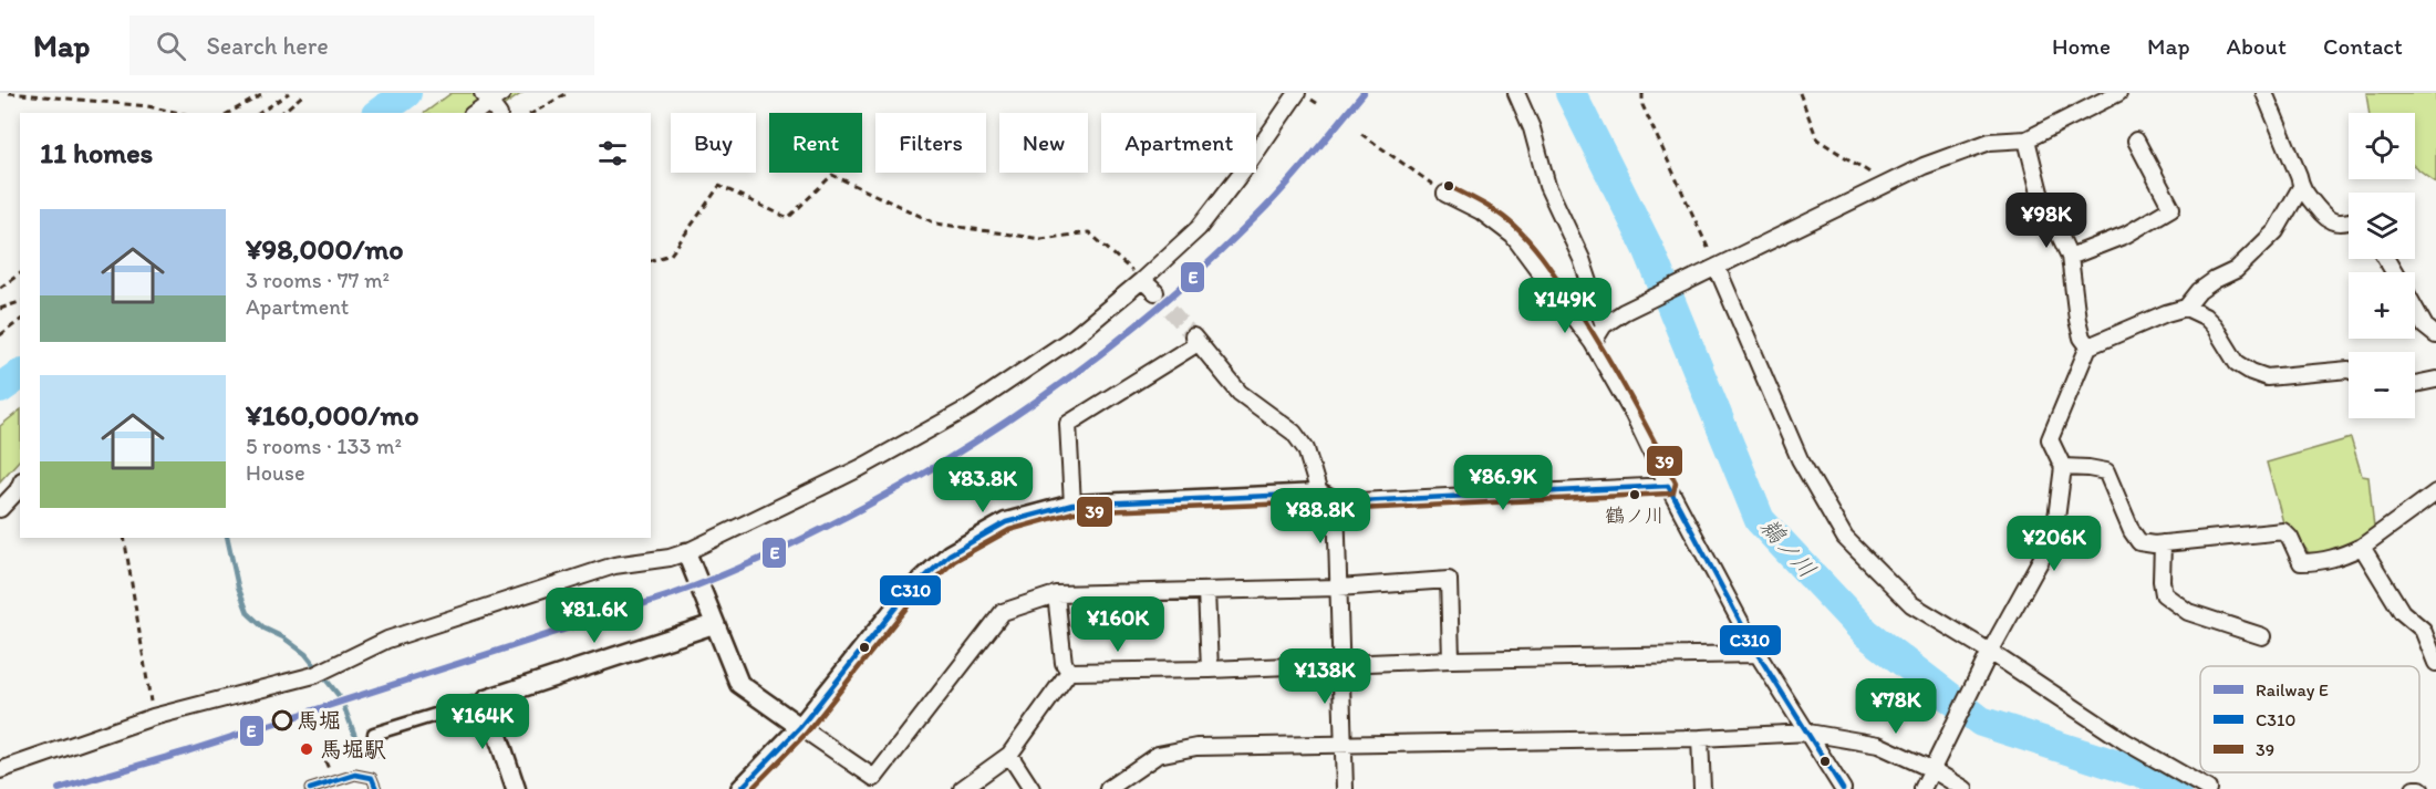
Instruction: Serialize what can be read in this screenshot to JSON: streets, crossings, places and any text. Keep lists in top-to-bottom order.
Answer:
{
  "water": ["鵜ノ川"],
  "places": ["鶴ノ川", "馬堀", "馬堀駅"],
  "lines": ["rail line E", "transit line 39", "transit line C310"],
  "legend": ["Railway E", "C310", "39"],
  "page": {
    "header": "Map",
    "search": "Search here",
    "nav": [
      "Home",
      "Map",
      "About",
      "Contact"
    ],
    "map_buttons": ["+", "−"],
    "chip": [
      "Buy",
      "Rent",
      "Filters",
      "New",
      "Apartment"
    ],
    "heading": "11 homes",
    "price": [
      "¥98K",
      "¥149K",
      "¥86.9K",
      "¥83.8K",
      "¥88.8K",
      "¥206K",
      "¥81.6K",
      "¥160K",
      "¥138K",
      "¥78K",
      "¥164K"
    ],
    "list": [
      {
        "name": "¥98,000/mo",
        "note": "3 rooms · 77 m² · Apartment"
      },
      {
        "name": "¥160,000/mo",
        "note": "5 rooms · 133 m² · House"
      }
    ]
  }
}
